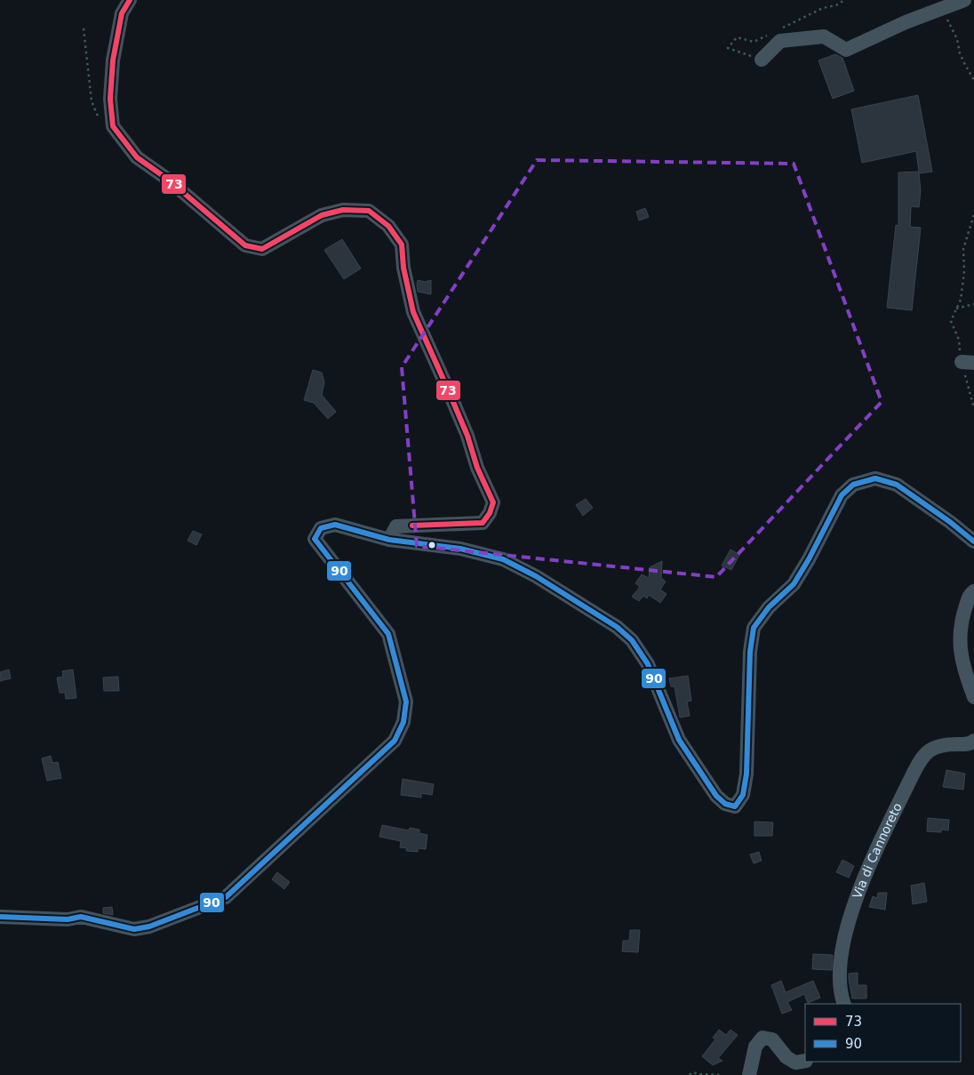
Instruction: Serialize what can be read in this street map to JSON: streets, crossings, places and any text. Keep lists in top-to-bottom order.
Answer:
{
  "streets": {
    "street": ["Via di Cannoreto"]
  },
  "lines": ["transit line 73", "transit line 90"],
  "legend": ["73", "90"]
}
